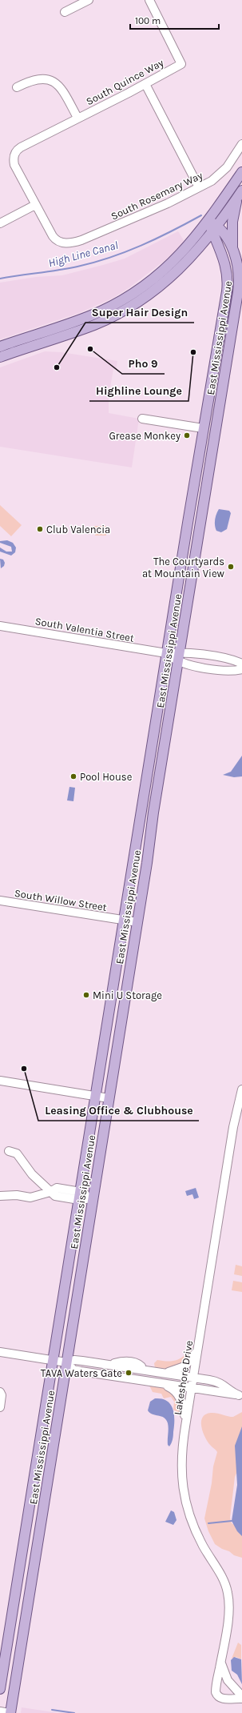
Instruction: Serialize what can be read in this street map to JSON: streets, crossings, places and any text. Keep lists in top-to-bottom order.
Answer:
{
  "streets": {
    "main road": ["East Mississippi Avenue"],
    "street": [
      "South Quince Way",
      "South Rosemary Way",
      "South Valentia Street",
      "South Willow Street",
      "Lakeshore Drive"
    ]
  },
  "crossings": [
    ["South Quince Way", "South Rosemary Way"],
    ["East Mississippi Avenue", "South Valentia Street"],
    ["East Mississippi Avenue", "South Willow Street"]
  ],
  "water": ["High Line Canal"],
  "places": [
    "Pho 9",
    "Highline Lounge",
    "Super Hair Design",
    "Grease Monkey",
    "Club Valencia",
    "The Courtyards at Mountain View",
    "Pool House",
    "Mini U Storage",
    "Leasing Office & Clubhouse",
    "TAVA Waters Gate"
  ],
  "scale_bar": "100 m"
}
